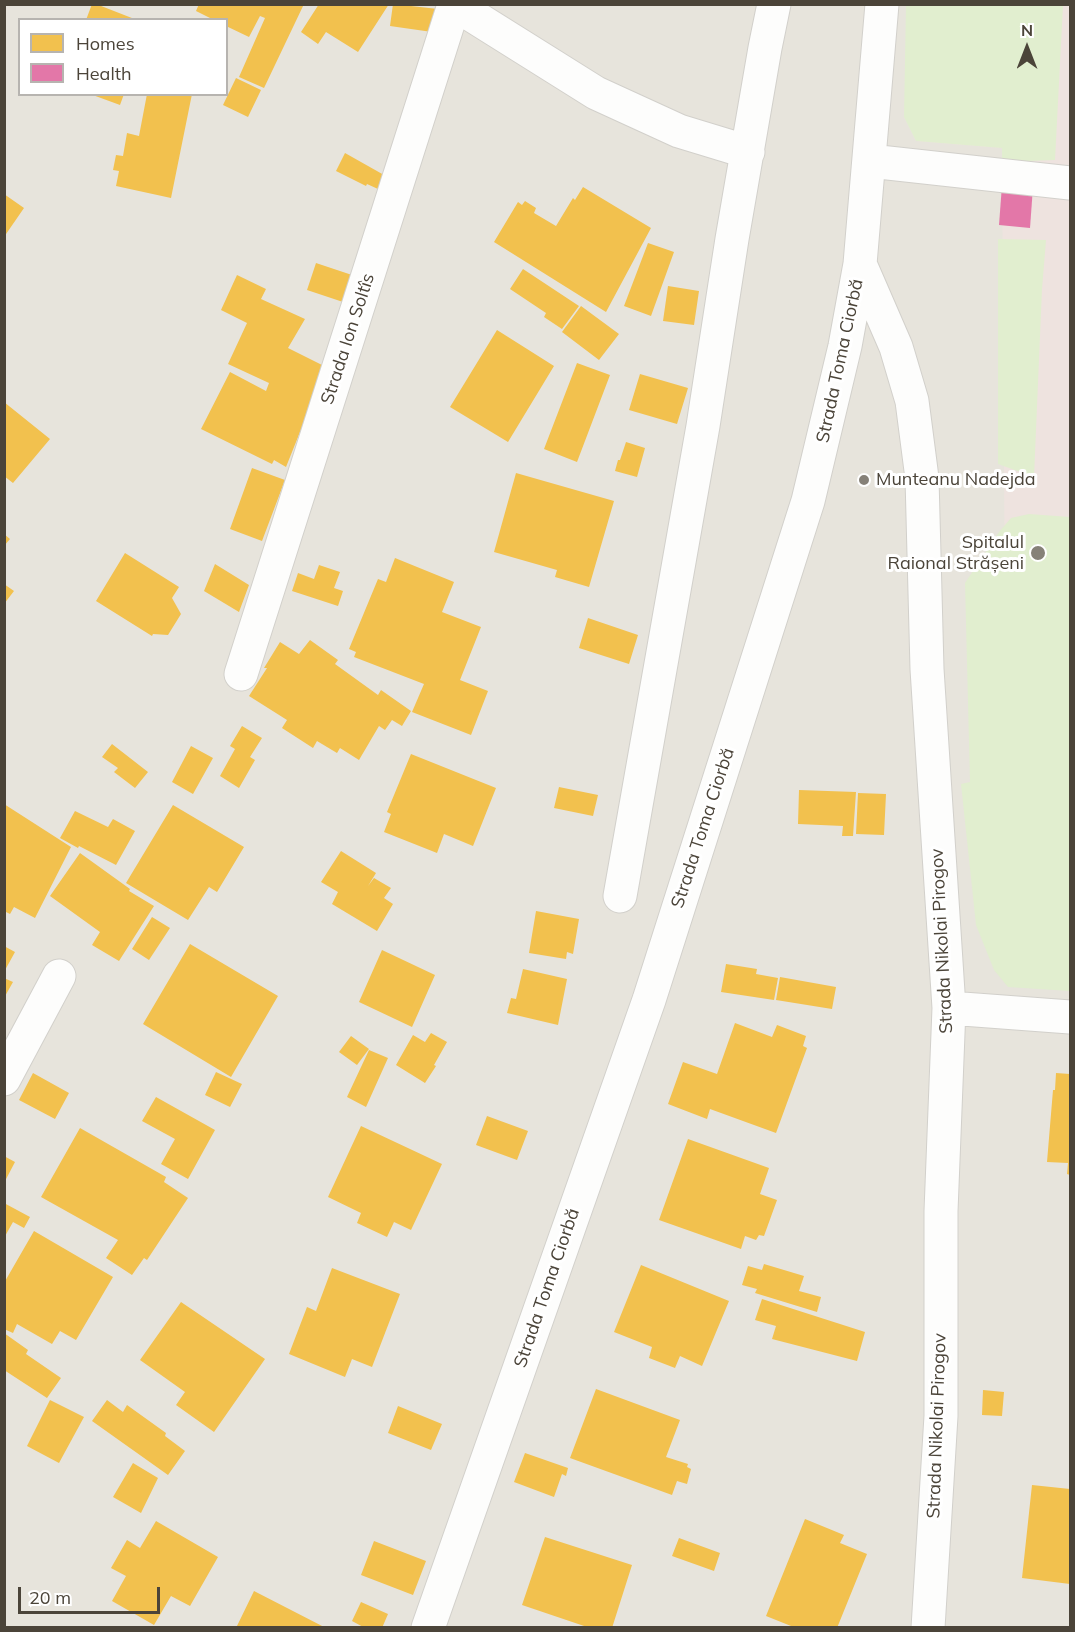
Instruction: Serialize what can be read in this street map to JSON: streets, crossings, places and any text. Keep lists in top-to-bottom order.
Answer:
{
  "streets": {
    "street": ["Strada Ion Soltîs", "Strada Toma Ciorbă", "Strada Nikolai Pirogov"]
  },
  "crossings": [
    ["Strada Toma Ciorbă", "Strada Nikolai Pirogov"]
  ],
  "places": ["Munteanu Nadejda", "Spitalul Raional Strășeni"],
  "legend": ["Homes", "Health"],
  "scale_bar": "20 m",
  "north": "top"
}
